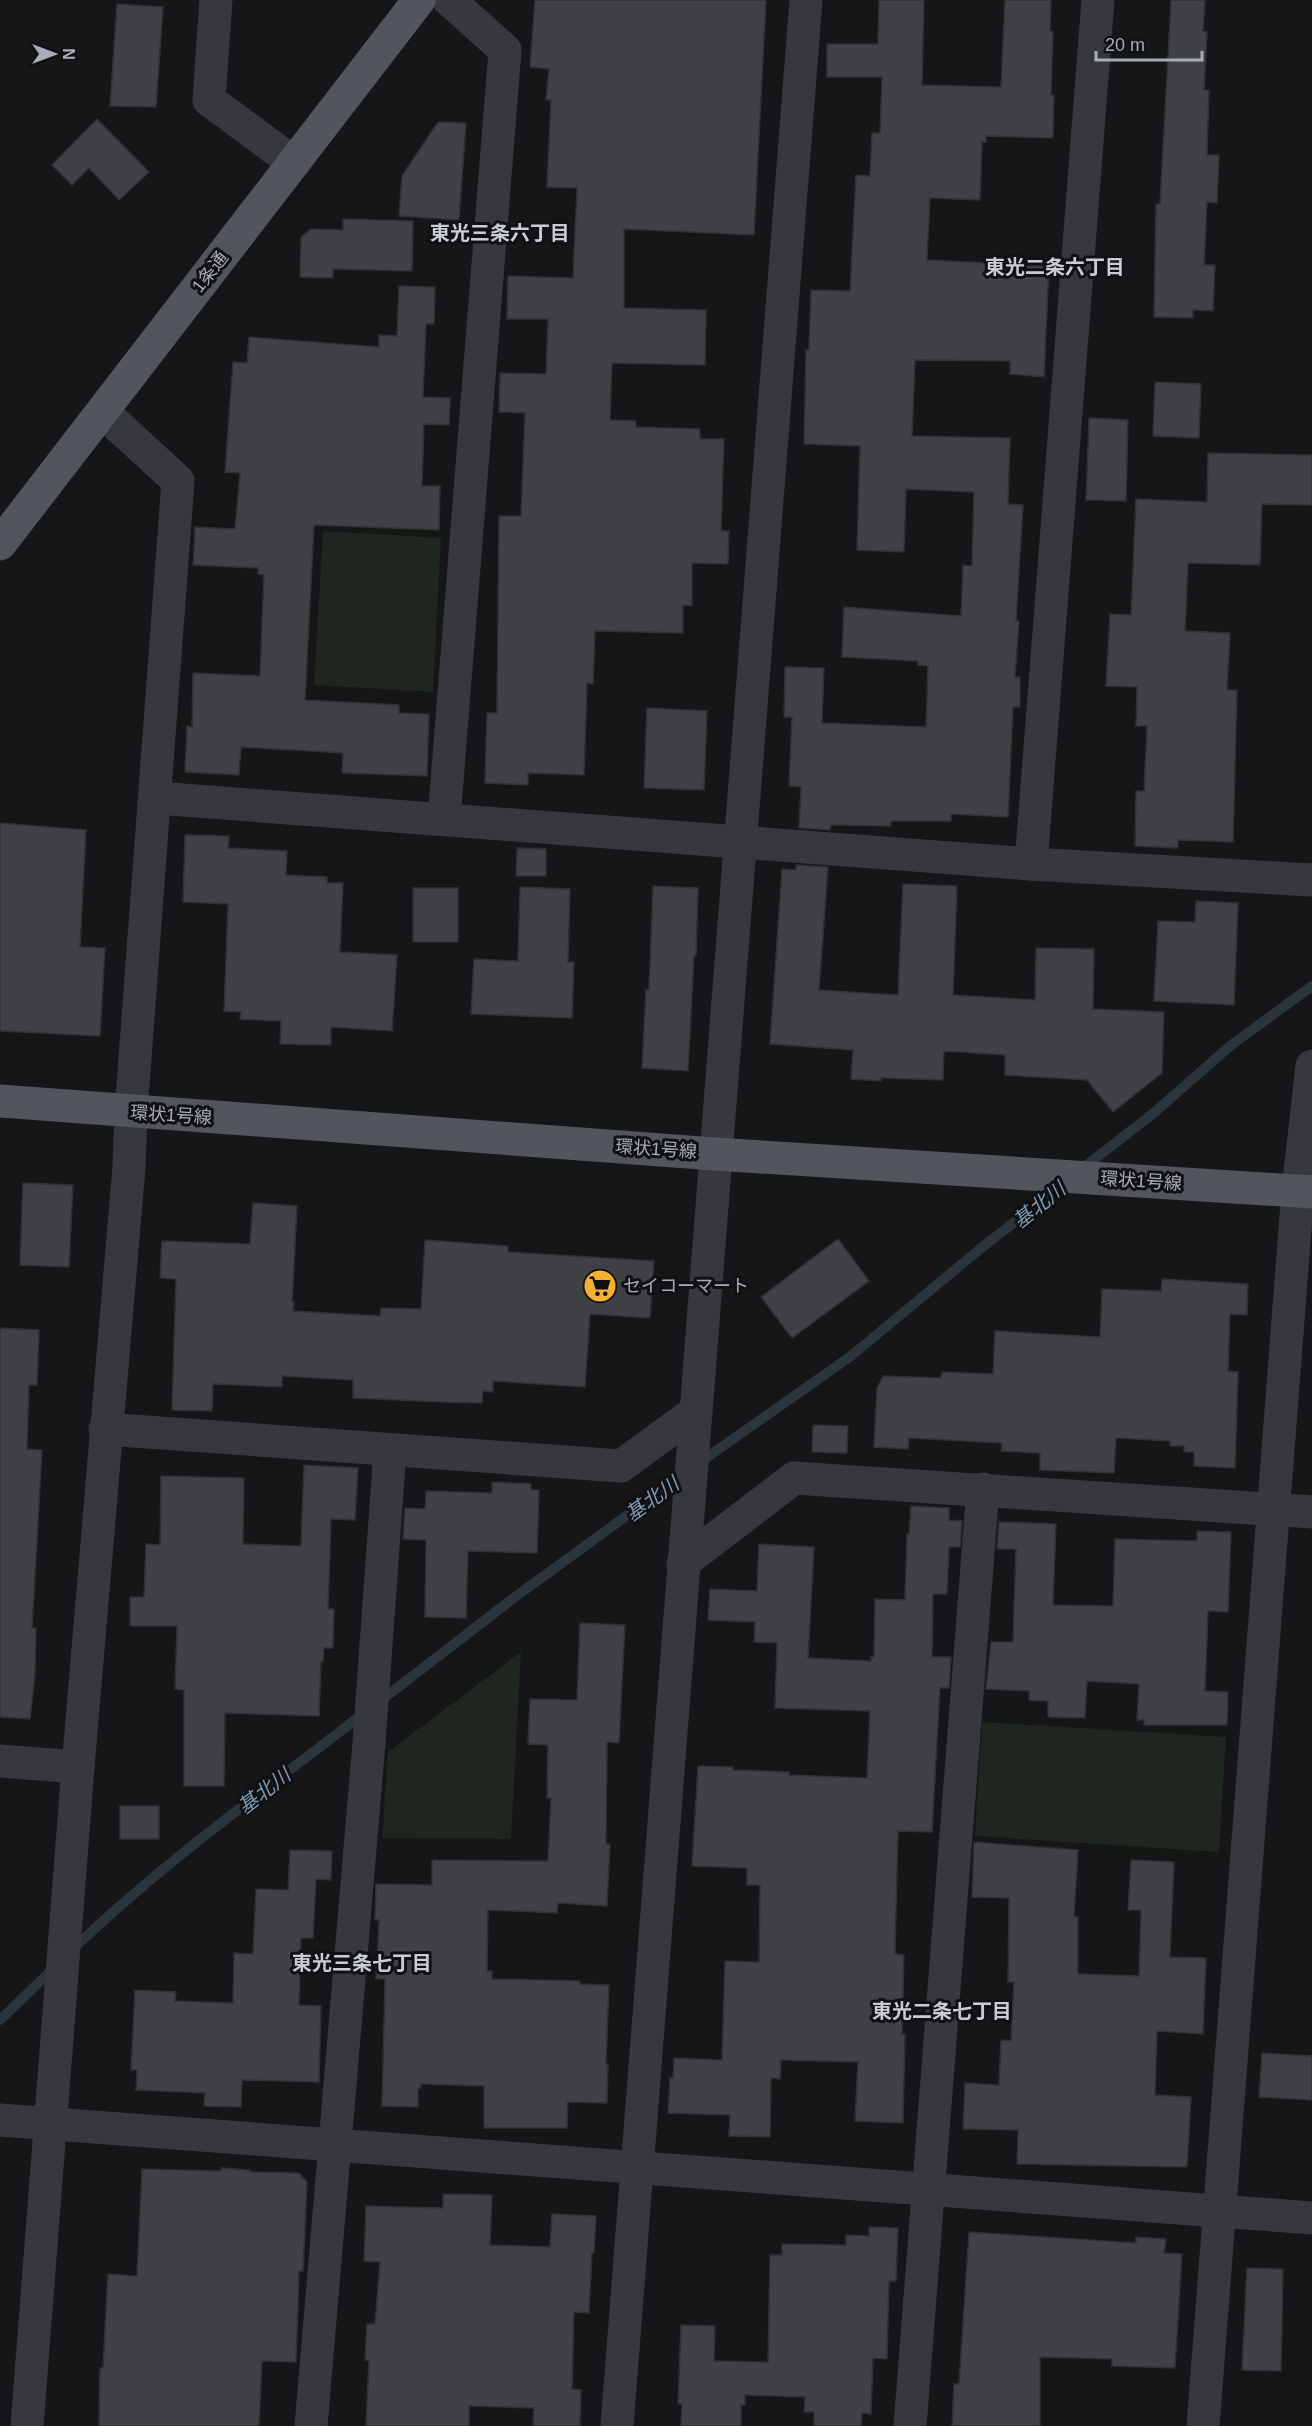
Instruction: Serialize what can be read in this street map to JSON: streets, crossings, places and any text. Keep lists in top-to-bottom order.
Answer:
{
  "streets": {
    "main road": ["1条通", "環状1号線"]
  },
  "districts": [
    "東光三条六丁目",
    "東光二条六丁目",
    "東光三条七丁目",
    "東光二条七丁目"
  ],
  "water": ["基北川"],
  "places": {
    "supermarket": ["セイコーマート"]
  },
  "scale_bar": "20 m",
  "north": "right"
}
